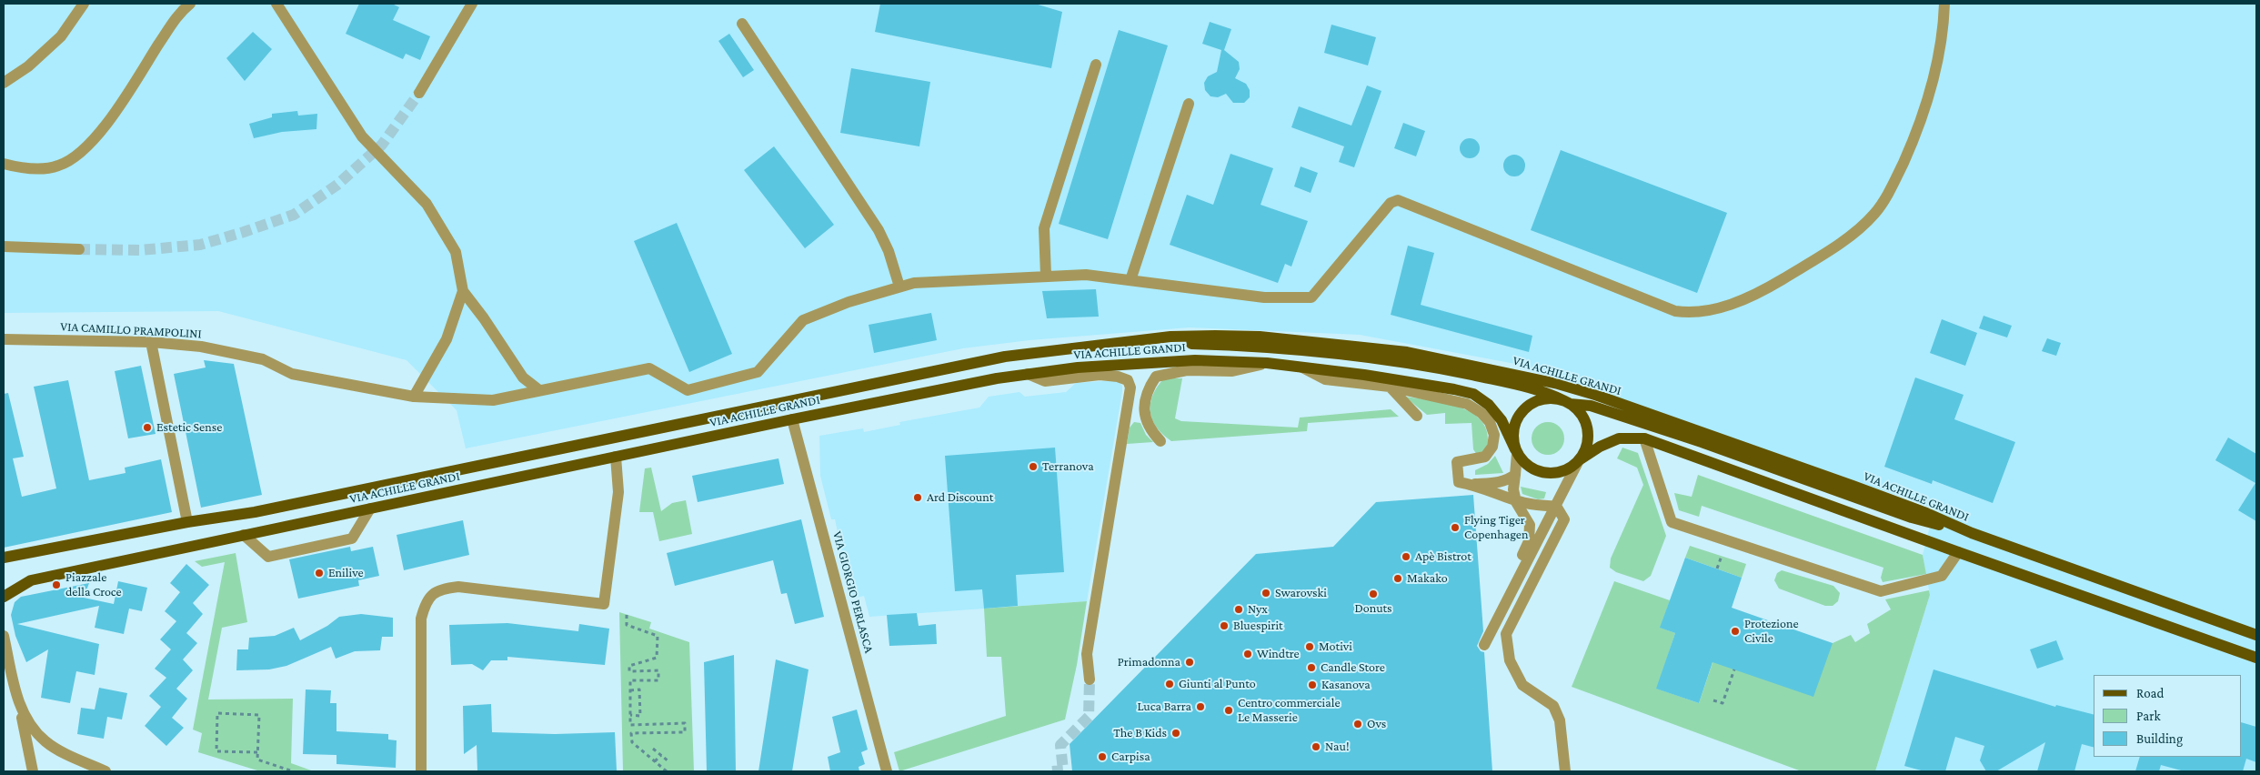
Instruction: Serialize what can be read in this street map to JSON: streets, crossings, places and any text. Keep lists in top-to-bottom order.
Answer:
{
  "streets": {
    "main road": ["VIA ACHILLE GRANDI"],
    "street": ["VIA CAMILLO PRAMPOLINI", "VIA GIORGIO PERLASCA"]
  },
  "crossings": [
    ["VIA ACHILLE GRANDI", "VIA GIORGIO PERLASCA"]
  ],
  "places": [
    "Estetic Sense",
    "Terranova",
    "Ard Discount",
    "Flying Tiger Copenhagen",
    "Apè Bistrot",
    "Enilive",
    "Makako",
    "Piazzale della Croce",
    "Swarovski",
    "Donuts",
    "Nyx",
    "Bluespirit",
    "Protezione Civile",
    "Motivi",
    "Windtre",
    "Primadonna",
    "Candle Store",
    "Giunti al Punto",
    "Kasanova",
    "Luca Barra",
    "Centro commerciale Le Masserie",
    "Ovs",
    "The B Kids",
    "Nau!",
    "Carpisa"
  ],
  "legend": ["Road", "Park", "Building"]
}
